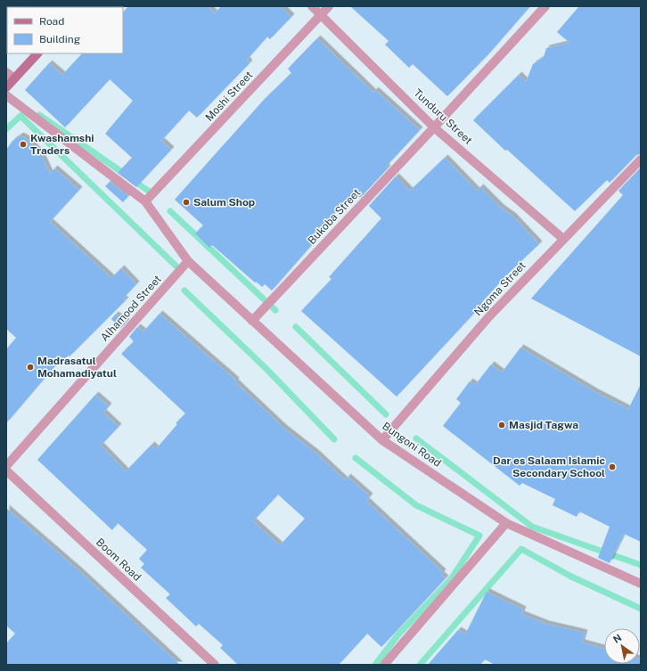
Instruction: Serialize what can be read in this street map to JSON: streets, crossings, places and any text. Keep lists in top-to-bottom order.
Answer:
{
  "streets": {
    "street": [
      "Moshi Street",
      "Tunduru Street",
      "Bukoba Street",
      "Ngoma Street",
      "Alhamood Street",
      "Bungoni Road",
      "Boom Road"
    ]
  },
  "crossings": [
    ["Moshi Street", "Tunduru Street"],
    ["Moshi Street", "Bungoni Road"],
    ["Tunduru Street", "Bukoba Street"],
    ["Tunduru Street", "Ngoma Street"],
    ["Bukoba Street", "Bungoni Road"],
    ["Ngoma Street", "Bungoni Road"],
    ["Alhamood Street", "Bungoni Road"]
  ],
  "places": [
    "Kwashamshi Traders",
    "Salum Shop",
    "Madrasatul Mohamadiyatul",
    "Masjid Tagwa",
    "Dar es Salaam Islamic Secondary School"
  ],
  "legend": ["Road", "Building"],
  "north": "top left"
}
